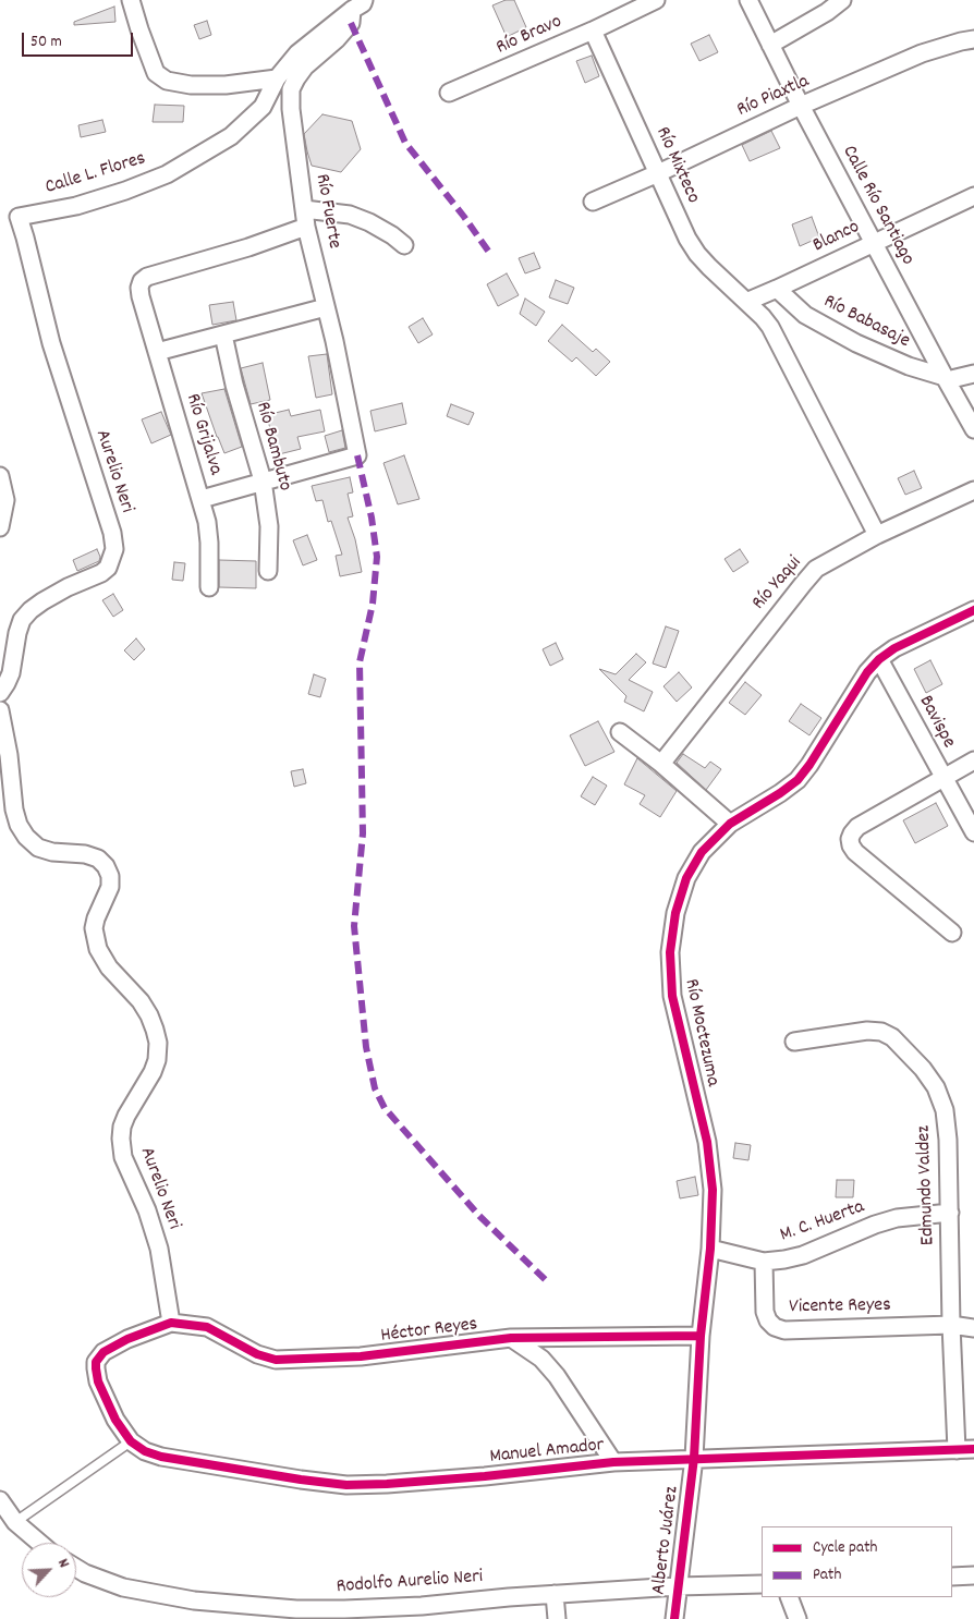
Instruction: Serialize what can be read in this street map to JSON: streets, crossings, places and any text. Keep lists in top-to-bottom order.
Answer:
{
  "streets": {
    "street": [
      "Río Bravo",
      "Río Piaxtla",
      "Río Mixteco",
      "Calle L. Flores",
      "Calle Río Santiago",
      "Río Fuerte",
      "Blanco",
      "Río Babasaje",
      "Río Grijalva",
      "Río Bambuto",
      "Aurelio Neri",
      "Río Yaqui",
      "Bavispe",
      "Río Moctezuma",
      "Edmundo Valdez",
      "M. C. Huerta",
      "Vicente Reyes",
      "Héctor Reyes",
      "Manuel Amador",
      "Alberto Juárez",
      "Rodolfo Aurelio Neri"
    ]
  },
  "crossings": [
    ["Río Bravo", "Río Mixteco"],
    ["Río Piaxtla", "Río Mixteco"],
    ["Río Piaxtla", "Calle Río Santiago"],
    ["Río Mixteco", "Blanco"],
    ["Río Mixteco", "Río Yaqui"],
    ["Calle L. Flores", "Río Fuerte"],
    ["Calle L. Flores", "Aurelio Neri"],
    ["Calle Río Santiago", "Blanco"],
    ["Calle Río Santiago", "Río Babasaje"],
    ["Río Fuerte", "Río Grijalva"],
    ["Río Fuerte", "Río Bambuto"],
    ["Blanco", "Río Babasaje"],
    ["Aurelio Neri", "Héctor Reyes"],
    ["Bavispe", "Río Moctezuma"],
    ["Río Moctezuma", "M. C. Huerta"],
    ["Río Moctezuma", "Héctor Reyes"],
    ["Río Moctezuma", "Alberto Juárez"],
    ["Edmundo Valdez", "M. C. Huerta"],
    ["Edmundo Valdez", "Vicente Reyes"],
    ["Edmundo Valdez", "Manuel Amador"],
    ["M. C. Huerta", "Vicente Reyes"],
    ["Héctor Reyes", "Alberto Juárez"],
    ["Manuel Amador", "Alberto Juárez"],
    ["Alberto Juárez", "Rodolfo Aurelio Neri"]
  ],
  "legend": ["Cycle path", "Path"],
  "scale_bar": "50 m",
  "north": "top right"
}
